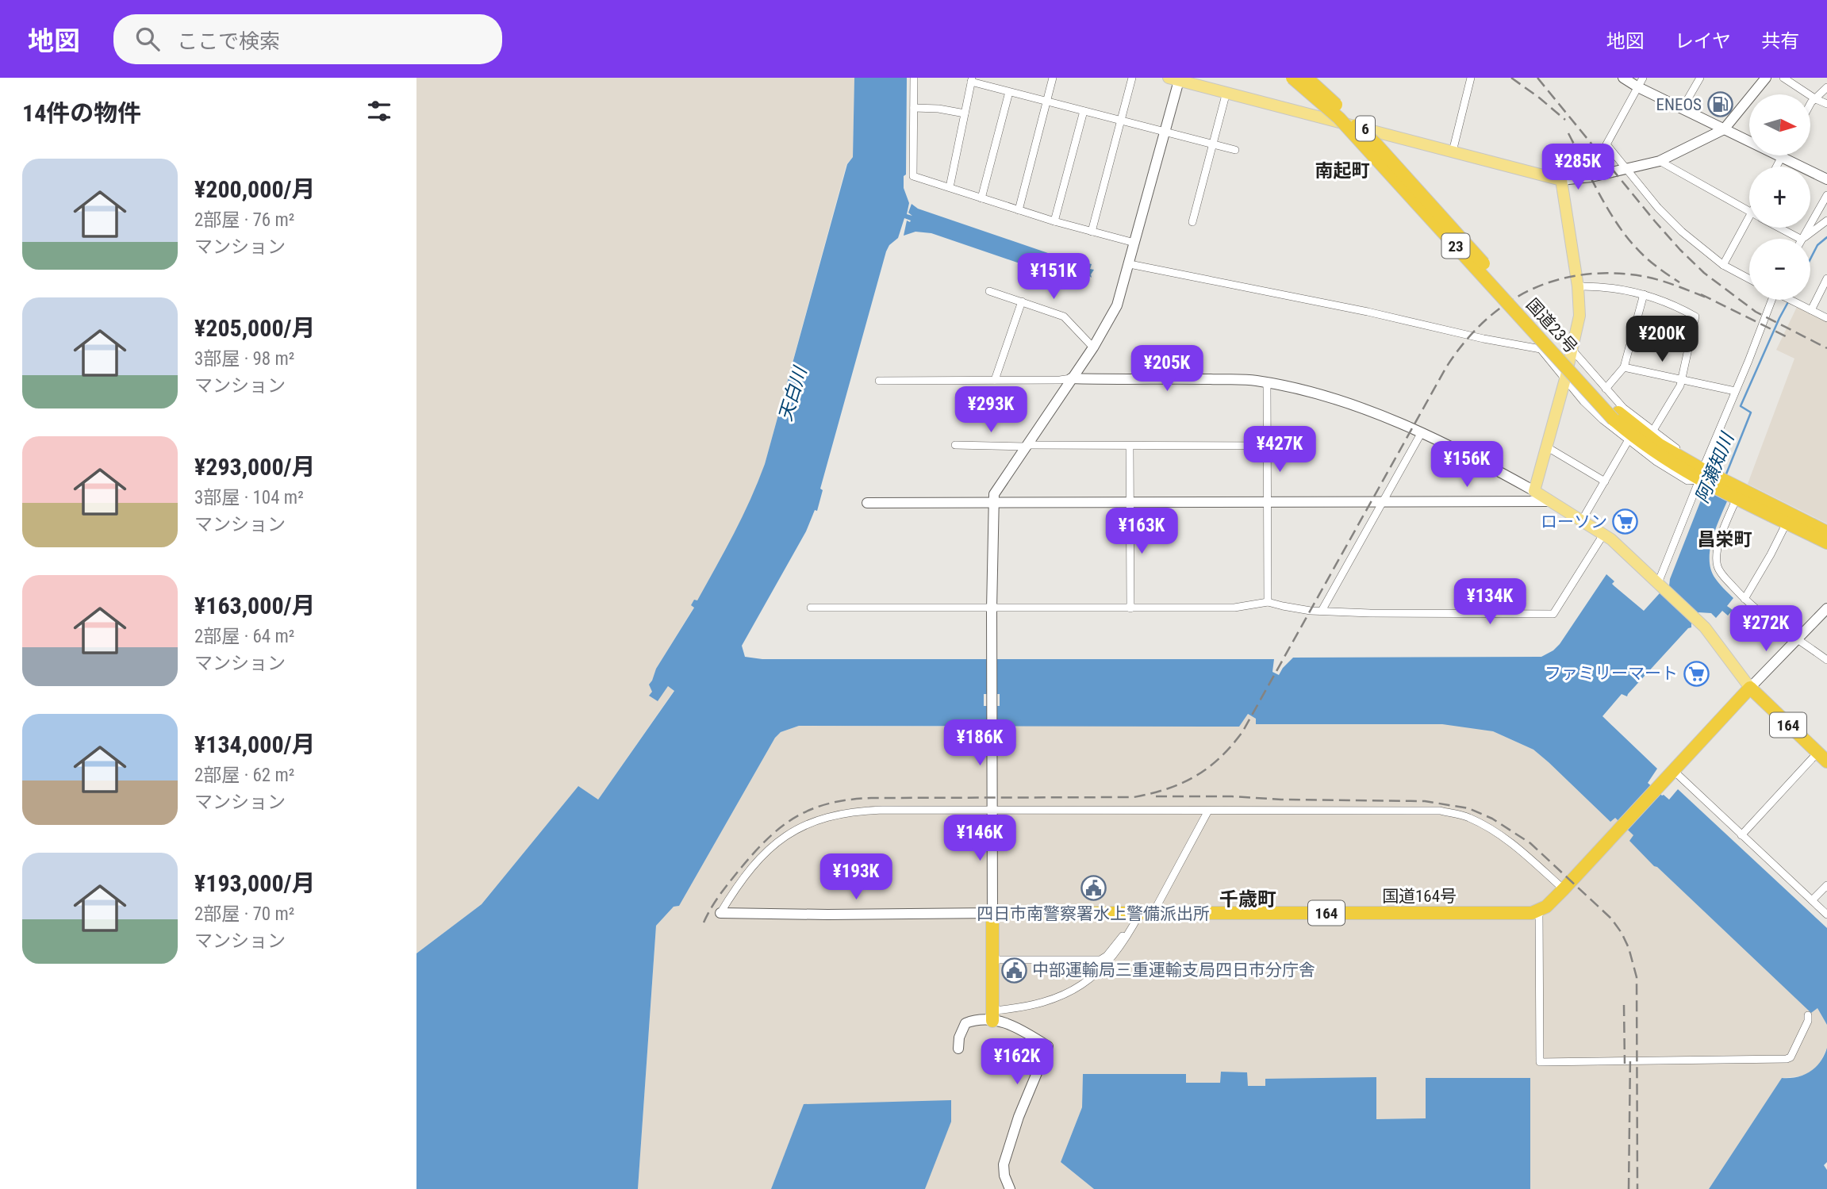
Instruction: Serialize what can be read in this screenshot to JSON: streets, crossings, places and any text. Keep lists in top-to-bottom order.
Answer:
{
  "streets": {
    "highway": [
      "23",
      "国道23号",
      "164",
      "国道164号"
    ],
    "main road": ["6"]
  },
  "districts": ["南起町", "昌栄町", "千歳町"],
  "water": ["天白川", "阿瀬知川"],
  "places": {
    "fuel station": ["ENEOS"],
    "supermarket": ["ローソン", "ファミリーマート"],
    "public building": ["四日市南警察署水上警備派出所", "中部運輸局三重運輸支局四日市分庁舎"]
  },
  "north": "right",
  "page": {
    "header": "地図",
    "search": "ここで検索",
    "nav": ["地図", "レイヤ", "共有"],
    "heading": "14件の物件",
    "map_buttons": ["+", "−"],
    "price": [
      "¥285K",
      "¥151K",
      "¥200K",
      "¥205K",
      "¥293K",
      "¥427K",
      "¥156K",
      "¥163K",
      "¥134K",
      "¥272K",
      "¥186K",
      "¥146K",
      "¥193K",
      "¥162K"
    ],
    "list": [
      {
        "name": "¥200,000/月",
        "note": "2部屋 · 76 m² · マンション"
      },
      {
        "name": "¥205,000/月",
        "note": "3部屋 · 98 m² · マンション"
      },
      {
        "name": "¥293,000/月",
        "note": "3部屋 · 104 m² · マンション"
      },
      {
        "name": "¥163,000/月",
        "note": "2部屋 · 64 m² · マンション"
      },
      {
        "name": "¥134,000/月",
        "note": "2部屋 · 62 m² · マンション"
      },
      {
        "name": "¥193,000/月",
        "note": "2部屋 · 70 m² · マンション"
      }
    ]
  }
}
